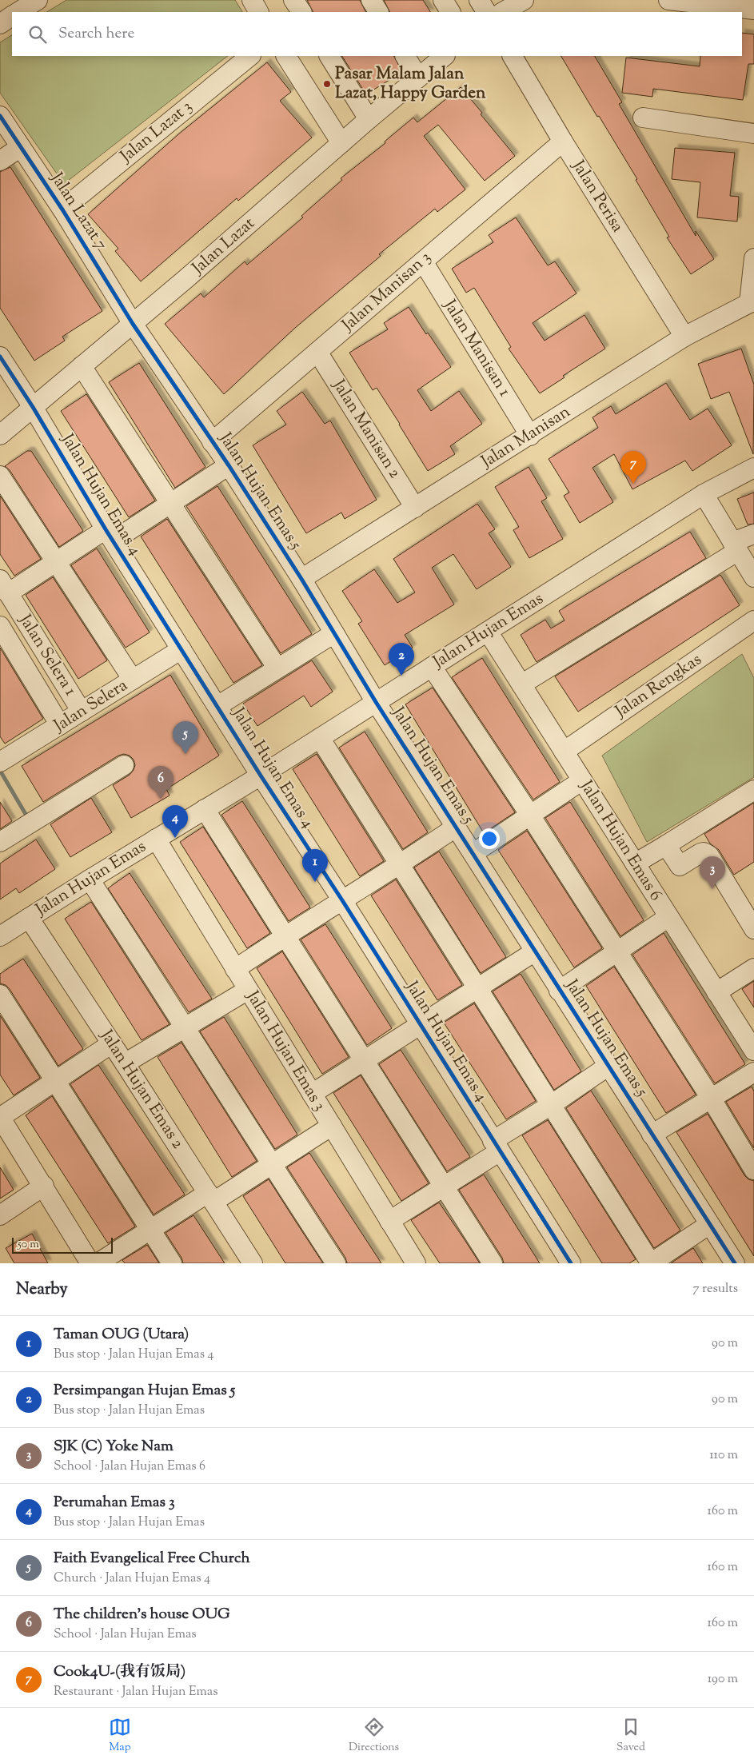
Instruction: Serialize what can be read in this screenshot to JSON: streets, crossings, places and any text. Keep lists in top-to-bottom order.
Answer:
{
  "streets": {
    "street": [
      "Jalan Lazat 3",
      "Jalan Perisa",
      "Jalan Lazat 7",
      "Jalan Lazat",
      "Jalan Manisan 3",
      "Jalan Manisan 1",
      "Jalan Manisan 2",
      "Jalan Manisan",
      "Jalan Hujan Emas 5",
      "Jalan Hujan Emas 4",
      "Jalan Hujan Emas",
      "Jalan Selera 1",
      "Jalan Rengkas",
      "Jalan Selera",
      "Jalan Hujan Emas 6",
      "Jalan Hujan Emas 3",
      "Jalan Hujan Emas 2"
    ]
  },
  "crossings": [
    ["Jalan Lazat 3", "Jalan Lazat 7"],
    ["Jalan Perisa", "Jalan Manisan 3"],
    ["Jalan Perisa", "Jalan Manisan"],
    ["Jalan Lazat 7", "Jalan Lazat"],
    ["Jalan Lazat 7", "Jalan Hujan Emas 5"],
    ["Jalan Lazat", "Jalan Hujan Emas 5"],
    ["Jalan Lazat", "Jalan Hujan Emas 4"],
    ["Jalan Manisan 3", "Jalan Manisan 1"],
    ["Jalan Manisan 3", "Jalan Manisan 2"],
    ["Jalan Manisan 3", "Jalan Hujan Emas 5"],
    ["Jalan Manisan 1", "Jalan Manisan"],
    ["Jalan Manisan 2", "Jalan Manisan"],
    ["Jalan Manisan", "Jalan Hujan Emas 5"],
    ["Jalan Hujan Emas 5", "Jalan Hujan Emas"],
    ["Jalan Hujan Emas 4", "Jalan Hujan Emas"],
    ["Jalan Hujan Emas 4", "Jalan Selera"],
    ["Jalan Hujan Emas", "Jalan Hujan Emas 6"],
    ["Jalan Hujan Emas", "Jalan Hujan Emas 3"],
    ["Jalan Hujan Emas", "Jalan Hujan Emas 2"],
    ["Jalan Selera 1", "Jalan Selera"],
    ["Jalan Rengkas", "Jalan Hujan Emas 6"]
  ],
  "places": ["Pasar Malam Jalan Lazat, Happy Garden"],
  "scale_bar": "50 m",
  "page": {
    "search": "Search here",
    "pins": [
      "7",
      "2",
      "5",
      "6",
      "4",
      "1",
      "3"
    ],
    "scale": "50 m",
    "heading": ["Nearby", "7 results"],
    "list": [
      {
        "mark": "1",
        "name": "Taman OUG (Utara)",
        "note": "Bus stop · Jalan Hujan Emas 4",
        "value": "90 m"
      },
      {
        "mark": "2",
        "name": "Persimpangan Hujan Emas 5",
        "note": "Bus stop · Jalan Hujan Emas",
        "value": "90 m"
      },
      {
        "mark": "3",
        "name": "SJK (C) Yoke Nam",
        "note": "School · Jalan Hujan Emas 6",
        "value": "110 m"
      },
      {
        "mark": "4",
        "name": "Perumahan Emas 3",
        "note": "Bus stop · Jalan Hujan Emas",
        "value": "160 m"
      },
      {
        "mark": "5",
        "name": "Faith Evangelical Free Church",
        "note": "Church · Jalan Hujan Emas 4",
        "value": "160 m"
      },
      {
        "mark": "6",
        "name": "The children's house OUG",
        "note": "School · Jalan Hujan Emas",
        "value": "160 m"
      },
      {
        "mark": "7",
        "name": "Cook4U-(我有饭局)",
        "note": "Restaurant · Jalan Hujan Emas",
        "value": "190 m"
      }
    ],
    "nav": ["Map", "Directions", "Saved"]
  }
}
